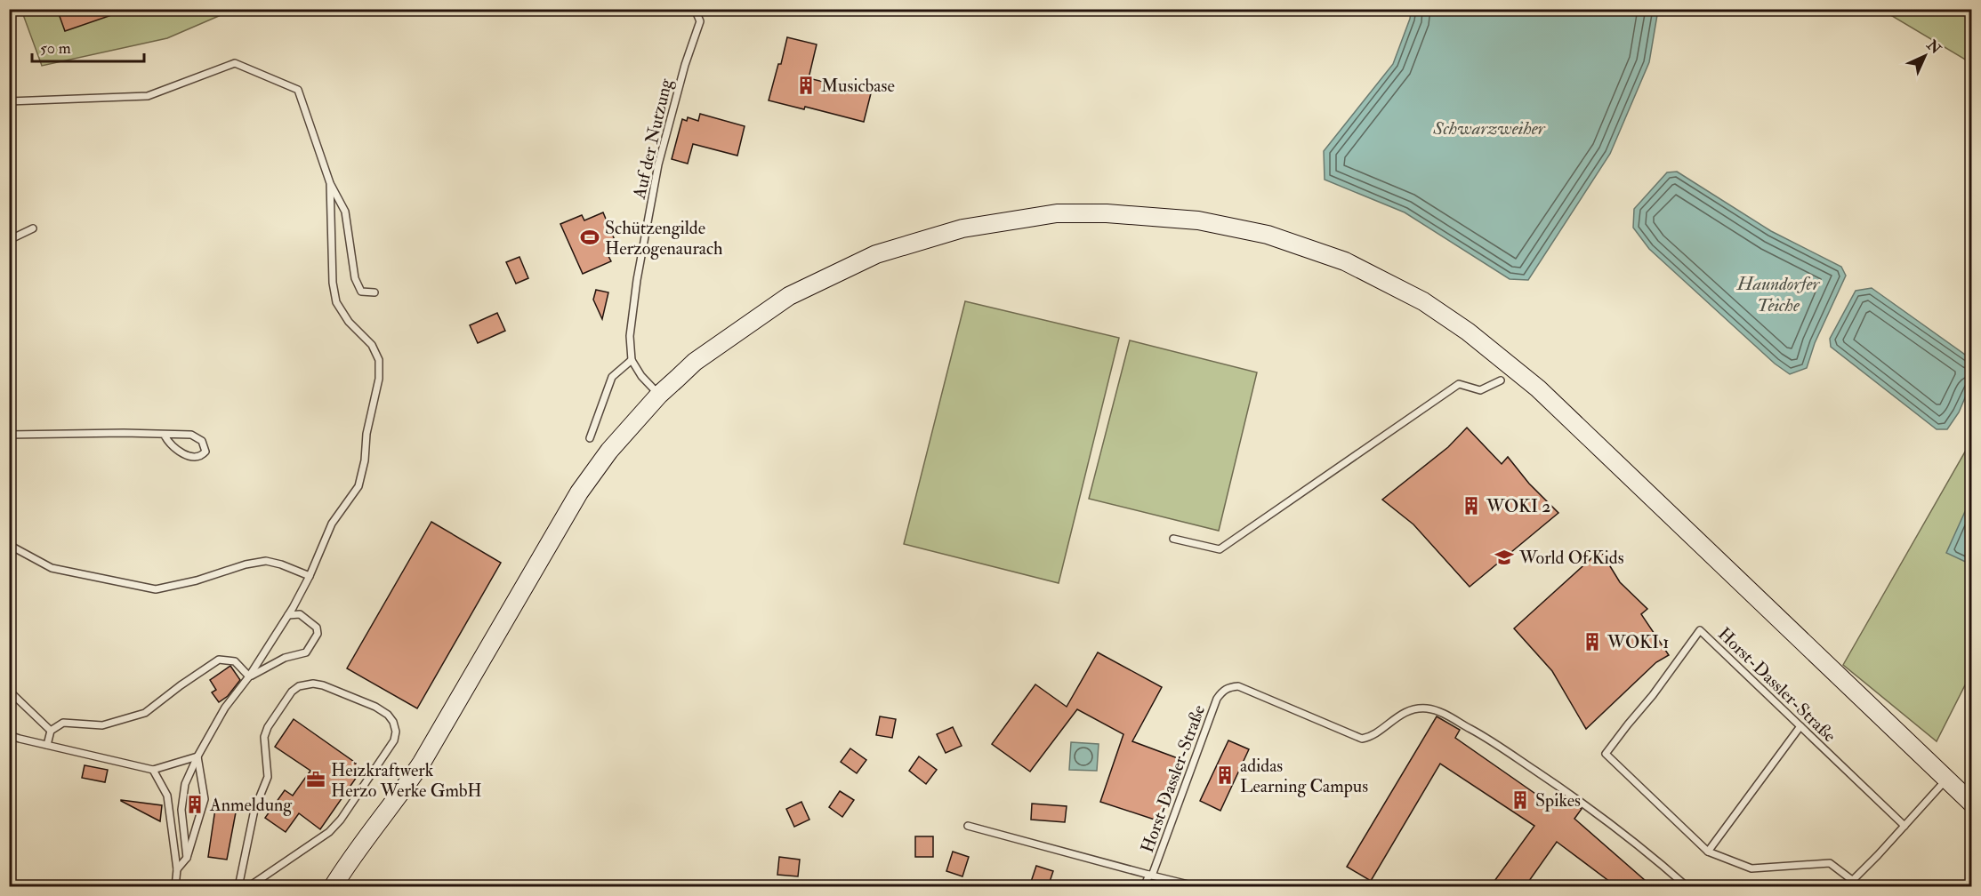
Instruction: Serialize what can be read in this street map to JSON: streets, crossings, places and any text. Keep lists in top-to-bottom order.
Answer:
{
  "streets": {
    "lane": ["Auf der Nutzung", "Horst-Dassler-Straße"]
  },
  "water": ["Schwarzweiher", "Haundorfer Teiche"],
  "places": {
    "building": [
      "Musicbase",
      "WOKI 2",
      "WOKI 1",
      "adidas Learning Campus",
      "Spikes",
      "Anmeldung"
    ],
    "sports": ["Schützengilde Herzogenaurach"],
    "school or university": ["World Of Kids"],
    "office": ["Heizkraftwerk Herzo Werke GmbH"]
  },
  "scale_bar": "50 m",
  "north": "top right"
}
